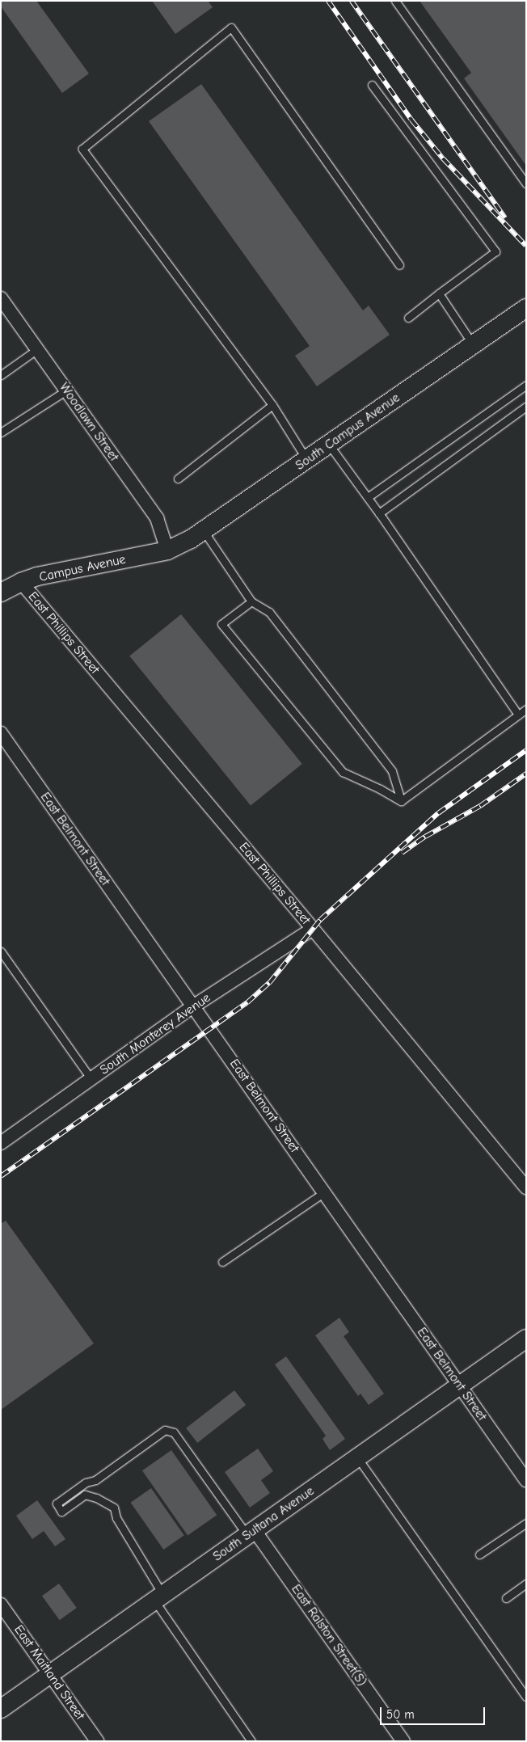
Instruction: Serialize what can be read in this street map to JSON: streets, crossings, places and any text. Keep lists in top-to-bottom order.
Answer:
{
  "streets": {
    "street": [
      "Woodlawn Street",
      "South Campus Avenue",
      "Campus Avenue",
      "East Phillips Street",
      "East Belmont Street",
      "South Monterey Avenue",
      "South Sultana Avenue",
      "East Ralston Street(S)",
      "East Maitland Street"
    ]
  },
  "crossings": [
    ["Woodlawn Street", "South Campus Avenue"],
    ["Woodlawn Street", "Campus Avenue"],
    ["South Campus Avenue", "Campus Avenue"],
    ["Campus Avenue", "East Phillips Street"],
    ["East Phillips Street", "South Monterey Avenue"],
    ["East Belmont Street", "South Monterey Avenue"],
    ["East Belmont Street", "South Sultana Avenue"],
    ["South Sultana Avenue", "East Ralston Street(S)"],
    ["South Sultana Avenue", "East Maitland Street"]
  ],
  "scale_bar": "50 m"
}
